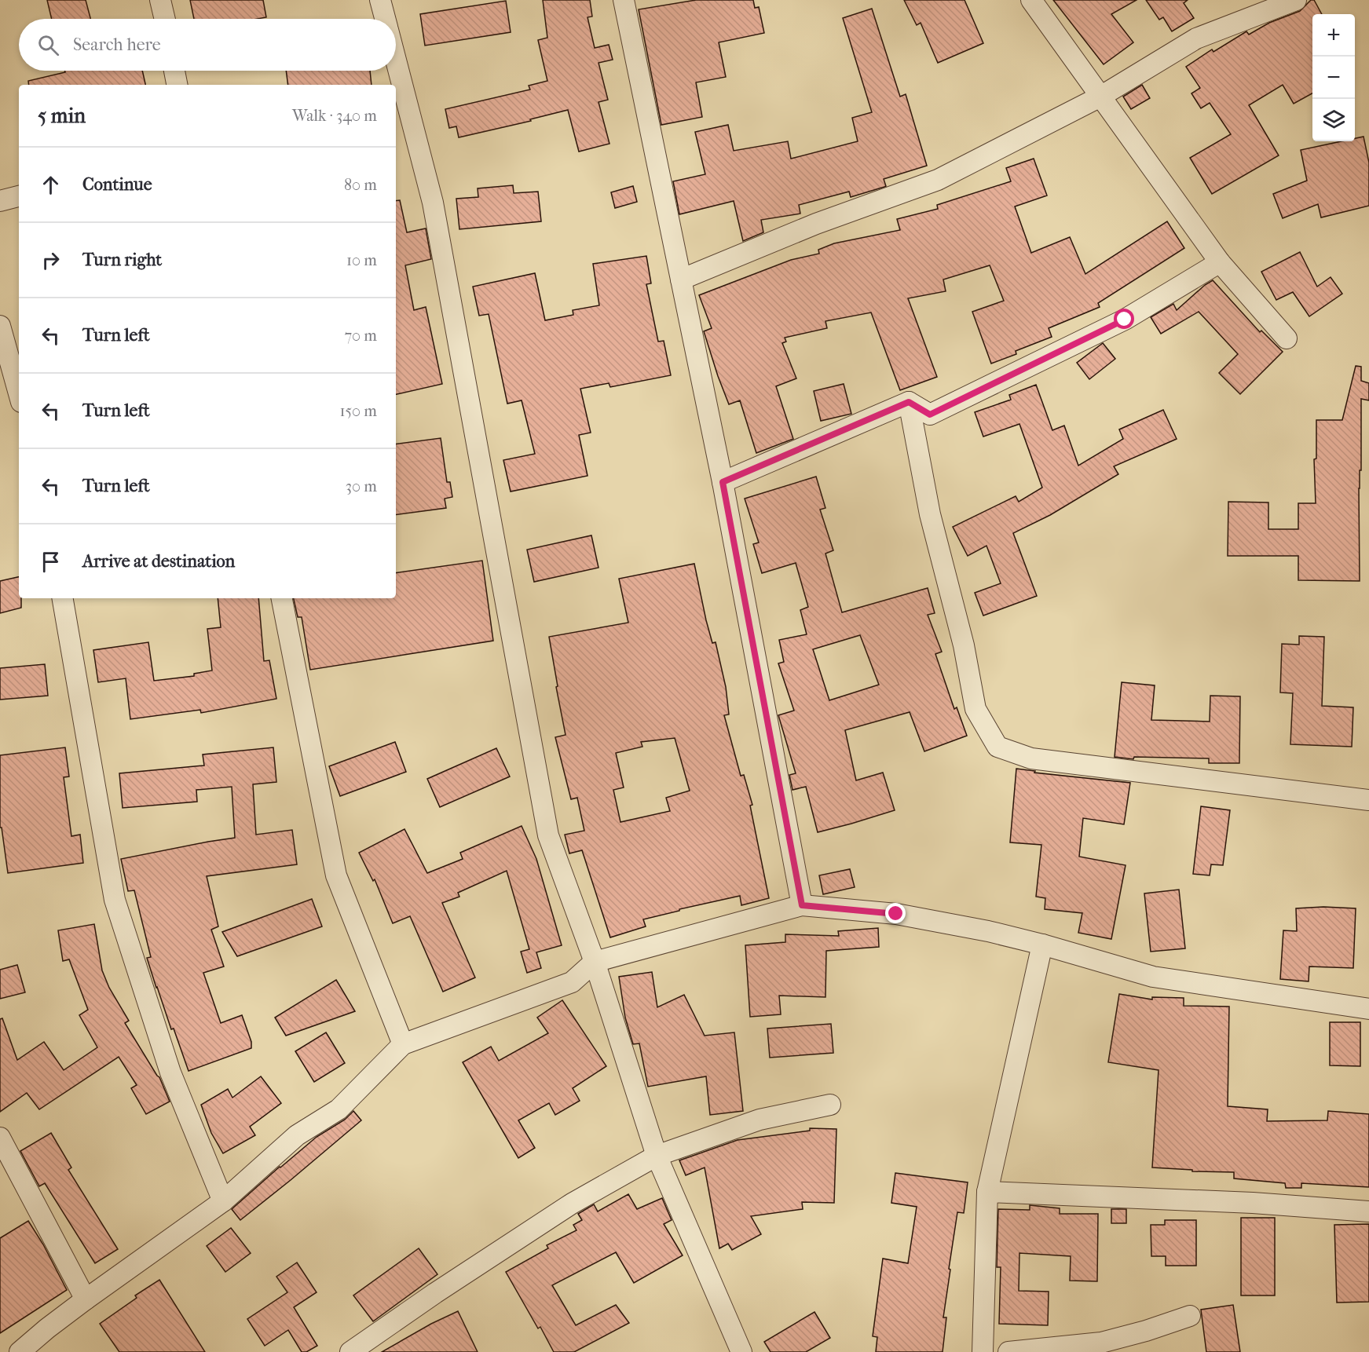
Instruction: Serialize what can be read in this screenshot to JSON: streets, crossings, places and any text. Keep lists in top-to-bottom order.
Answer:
{
  "page": {
    "map_buttons": ["+", "−"],
    "search": "Search here",
    "heading": ["5 min", "Walk · 340 m"],
    "list": [
      ["Continue", "80 m"],
      ["Turn right", "10 m"],
      ["Turn left", "70 m"],
      ["Turn left", "150 m"],
      ["Turn left", "30 m"],
      "Arrive at destination"
    ]
  }
}
